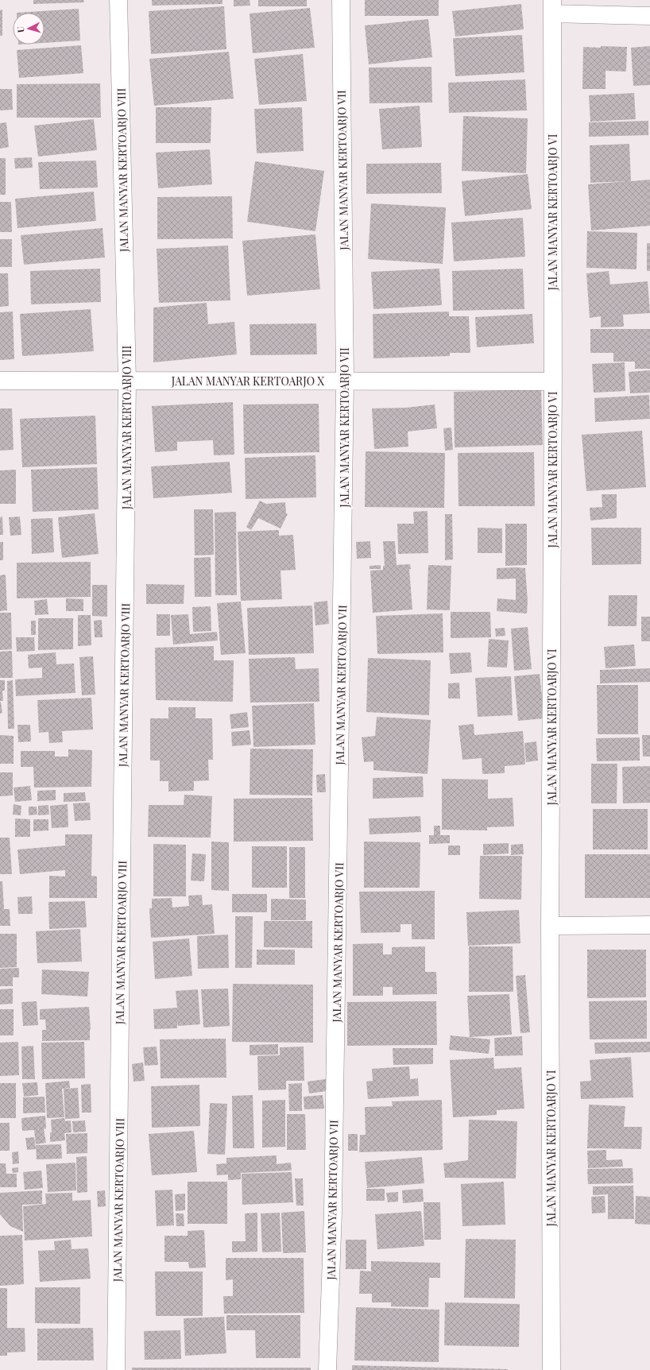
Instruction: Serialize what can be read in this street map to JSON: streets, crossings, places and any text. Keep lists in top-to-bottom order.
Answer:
{
  "streets": {
    "street": [
      "JALAN MANYAR KERTOARJO VIII",
      "JALAN MANYAR KERTOARJO VII",
      "JALAN MANYAR KERTOARJO VI",
      "JALAN MANYAR KERTOARJO X"
    ]
  },
  "crossings": [
    ["JALAN MANYAR KERTOARJO VIII", "JALAN MANYAR KERTOARJO X"],
    ["JALAN MANYAR KERTOARJO VII", "JALAN MANYAR KERTOARJO X"],
    ["JALAN MANYAR KERTOARJO VI", "JALAN MANYAR KERTOARJO X"]
  ],
  "north": "left"
}
